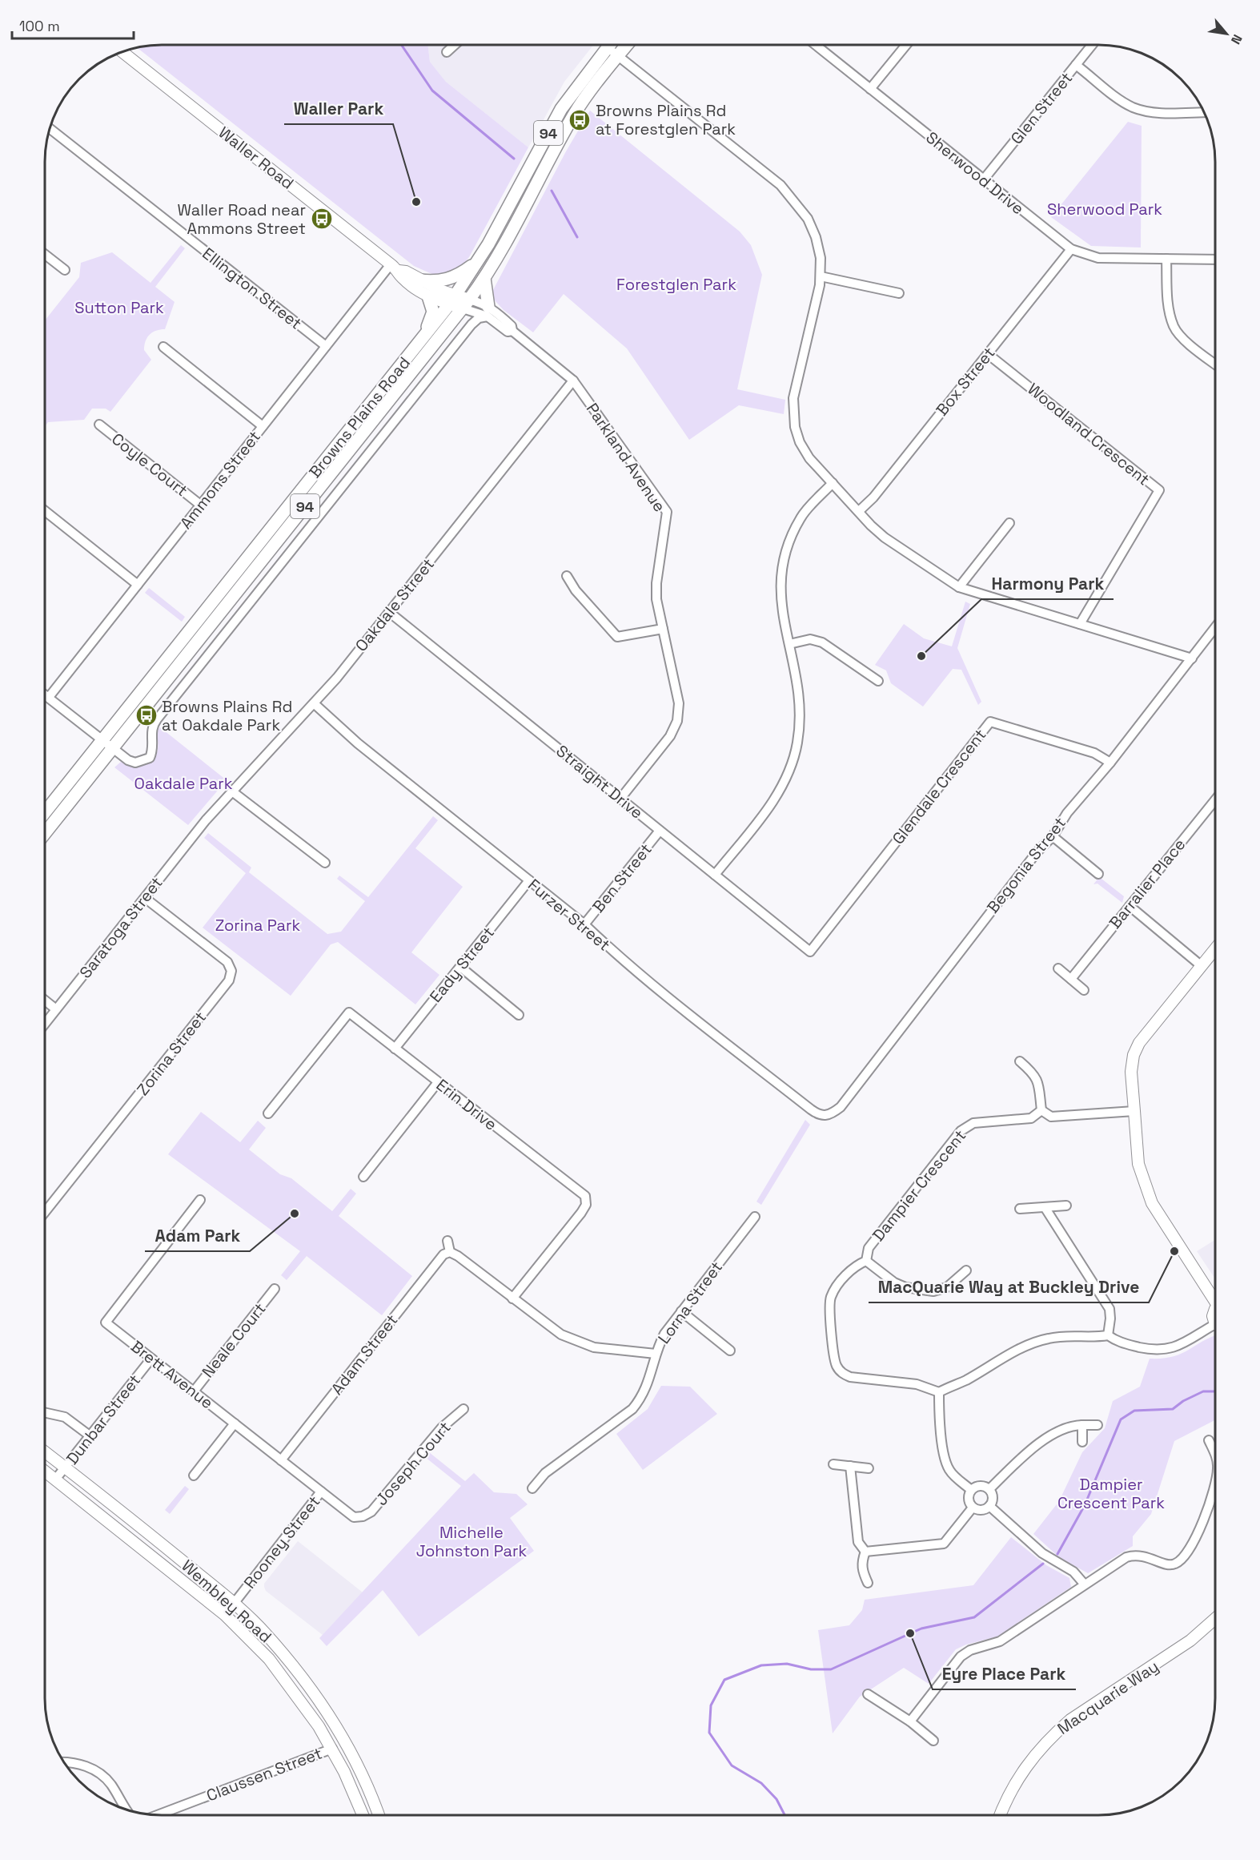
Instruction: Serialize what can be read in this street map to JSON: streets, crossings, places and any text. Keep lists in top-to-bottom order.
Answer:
{
  "streets": {
    "main road": ["94", "Browns Plains Road"],
    "street": [
      "Glen Street",
      "Waller Road",
      "Sherwood Drive",
      "Ellington Street",
      "Box Street",
      "Woodland Crescent",
      "Parkland Avenue",
      "Coyle Court",
      "Ammons Street",
      "Oakdale Street",
      "Straight Drive",
      "Glendale Crescent",
      "Begonia Street",
      "Ben Street",
      "Barralier Place",
      "Furzer Street",
      "Saratoga Street",
      "Eady Street",
      "Zorina Street",
      "Erin Drive",
      "Dampier Crescent",
      "Lorna Street",
      "Neale Court",
      "Adam Street",
      "Brett Avenue",
      "Dunbar Street",
      "Joseph Court",
      "Rooney Street",
      "Wembley Road",
      "Macquarie Way",
      "Claussen Street"
    ]
  },
  "crossings": [
    ["Glen Street", "Sherwood Drive"],
    ["Waller Road", "Browns Plains Road"],
    ["Waller Road", "Parkland Avenue"],
    ["Waller Road", "Ammons Street"],
    ["Sherwood Drive", "Box Street"],
    ["Ellington Street", "Ammons Street"],
    ["Box Street", "Woodland Crescent"],
    ["Browns Plains Road", "Parkland Avenue"],
    ["Parkland Avenue", "Oakdale Street"],
    ["Parkland Avenue", "Straight Drive"],
    ["Coyle Court", "Ammons Street"],
    ["Oakdale Street", "Straight Drive"],
    ["Oakdale Street", "Furzer Street"],
    ["Oakdale Street", "Saratoga Street"],
    ["Straight Drive", "Glendale Crescent"],
    ["Straight Drive", "Ben Street"],
    ["Glendale Crescent", "Begonia Street"],
    ["Begonia Street", "Furzer Street"],
    ["Ben Street", "Furzer Street"],
    ["Furzer Street", "Eady Street"],
    ["Saratoga Street", "Zorina Street"],
    ["Eady Street", "Erin Drive"],
    ["Neale Court", "Brett Avenue"],
    ["Adam Street", "Brett Avenue"],
    ["Brett Avenue", "Dunbar Street"],
    ["Brett Avenue", "Joseph Court"],
    ["Brett Avenue", "Rooney Street"],
    ["Dunbar Street", "Wembley Road"],
    ["Rooney Street", "Wembley Road"],
    ["Wembley Road", "Claussen Street"]
  ],
  "parks": [
    "Sherwood Park",
    "Forestglen Park",
    "Sutton Park",
    "Oakdale Park",
    "Zorina Park",
    "Dampier Crescent Park",
    "Michelle Johnston Park"
  ],
  "places": {
    "bus stop": ["Browns Plains Rd at Forestglen Park", "Waller Road near Ammons Street", "Browns Plains Rd at Oakdale Park"],
    "other": [
      "Waller Park",
      "Harmony Park",
      "Adam Park",
      "MacQuarie Way at Buckley Drive",
      "Eyre Place Park"
    ]
  },
  "scale_bar": "100 m",
  "north": "bottom right"
}
